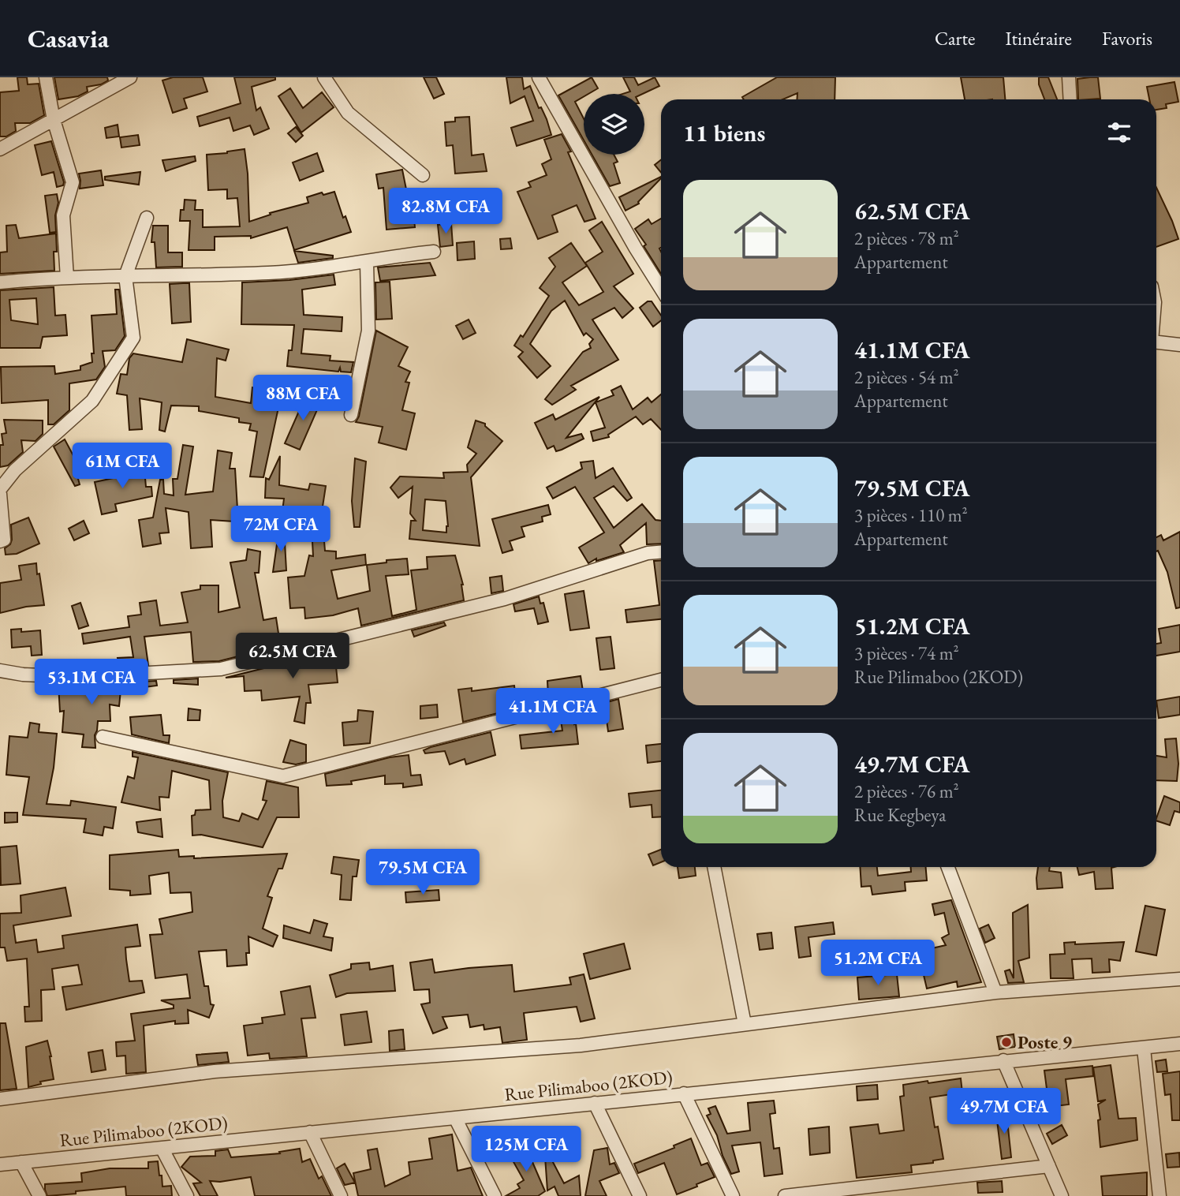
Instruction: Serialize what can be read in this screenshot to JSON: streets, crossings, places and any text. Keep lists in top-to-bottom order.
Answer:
{
  "streets": {
    "street": ["Rue Pilimaboo (2KOD)"]
  },
  "places": ["Poste 9"],
  "page": {
    "header": "Casavia",
    "nav": ["Carte", "Itinéraire", "Favoris"],
    "heading": "11 biens",
    "list": [
      {
        "name": "62.5M CFA",
        "note": "2 pièces · 78 m² · Appartement"
      },
      {
        "name": "41.1M CFA",
        "note": "2 pièces · 54 m² · Appartement"
      },
      {
        "name": "79.5M CFA",
        "note": "3 pièces · 110 m² · Appartement"
      },
      {
        "name": "51.2M CFA",
        "note": "3 pièces · 74 m² · Rue Pilimaboo (2KOD)"
      },
      {
        "name": "49.7M CFA",
        "note": "2 pièces · 76 m² · Rue Kegbeya"
      }
    ],
    "price": [
      "82.8M CFA",
      "88M CFA",
      "61M CFA",
      "72M CFA",
      "62.5M CFA",
      "53.1M CFA",
      "41.1M CFA",
      "79.5M CFA",
      "51.2M CFA",
      "49.7M CFA",
      "125M CFA"
    ]
  }
}
